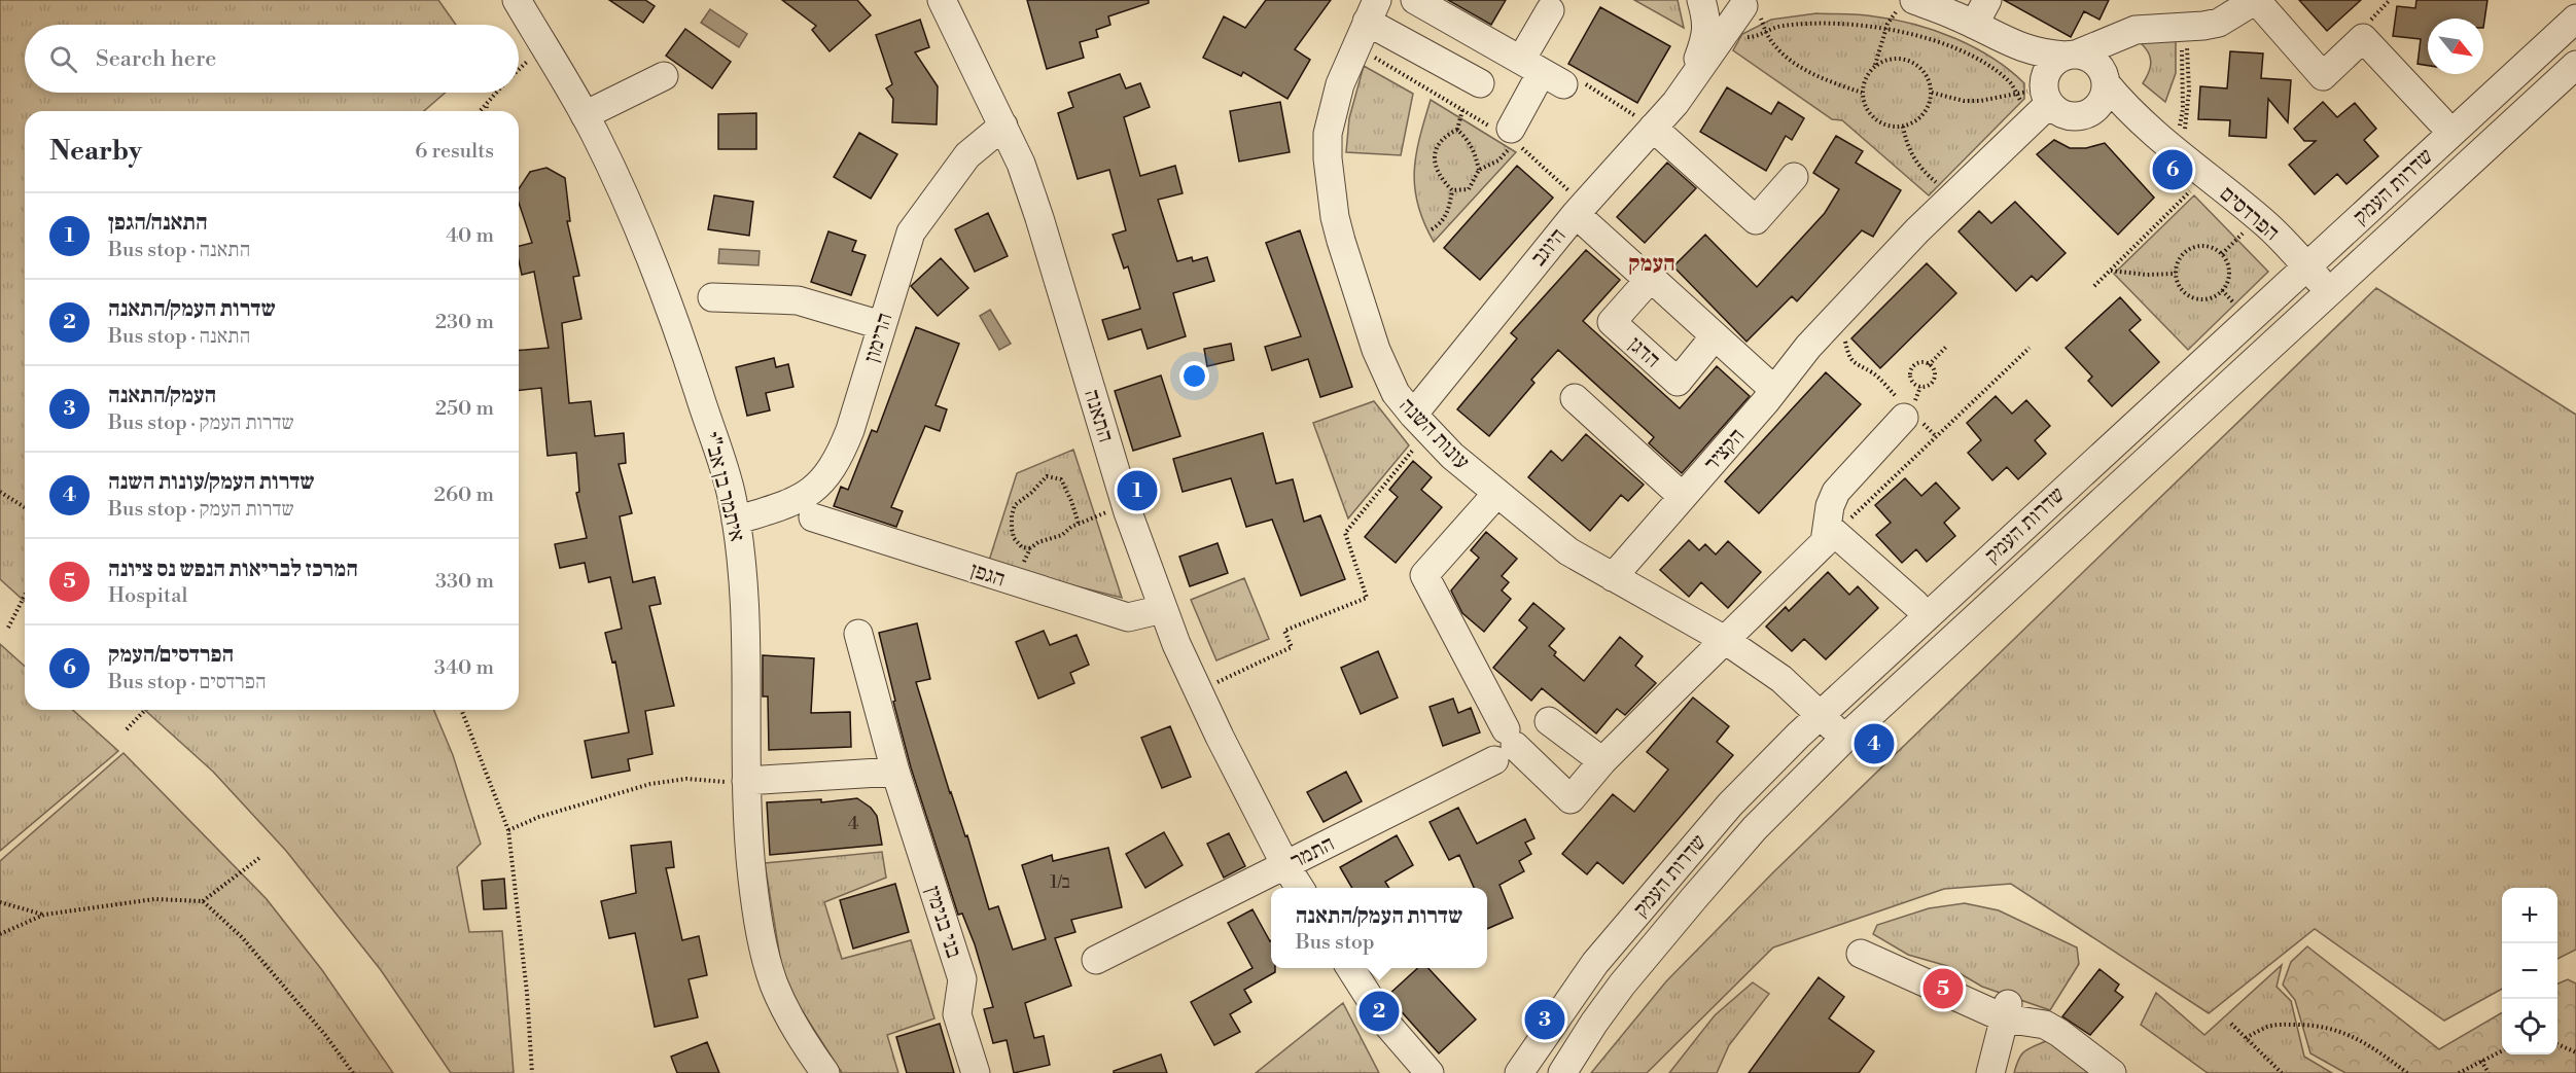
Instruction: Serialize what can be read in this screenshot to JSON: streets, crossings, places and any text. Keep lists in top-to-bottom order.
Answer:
{
  "streets": {
    "street": [
      "שדרות העמק",
      "הפרדסים",
      "היוגב",
      "הרימון",
      "הדגן",
      "התאנה",
      "עונות השנה",
      "הקציר",
      "איתמר בן אב\"י",
      "הגפן",
      "התמר",
      "בני בנימין"
    ]
  },
  "crossings": [
    ["שדרות העמק", "הפרדסים"],
    ["שדרות העמק", "עונות השנה"],
    ["הפרדסים", "הקציר"],
    ["היוגב", "עונות השנה"],
    ["הרימון", "התאנה"],
    ["הרימון", "איתמר בן אב\"י"],
    ["התאנה", "הגפן"],
    ["התאנה", "התמר"],
    ["עונות השנה", "הקציר"]
  ],
  "districts": ["העמק"],
  "house_numbers": ["4", "1/ב"],
  "north": "bottom right",
  "page": {
    "search": "Search here",
    "heading": ["Nearby", "6 results"],
    "pins": [
      "6",
      "1",
      "4",
      "5",
      "2",
      "3"
    ],
    "list": [
      {
        "mark": "1",
        "name": "התאנה/הגפן",
        "note": "Bus stop · התאנה",
        "value": "40 m"
      },
      {
        "mark": "2",
        "name": "שדרות העמק/התאנה",
        "note": "Bus stop · התאנה",
        "value": "230 m"
      },
      {
        "mark": "3",
        "name": "העמק/התאנה",
        "note": "Bus stop · שדרות העמק",
        "value": "250 m"
      },
      {
        "mark": "4",
        "name": "שדרות העמק/עונות השנה",
        "note": "Bus stop · שדרות העמק",
        "value": "260 m"
      },
      {
        "mark": "5",
        "name": "המרכז לבריאות הנפש נס ציונה",
        "note": "Hospital",
        "value": "330 m"
      },
      {
        "mark": "6",
        "name": "הפרדסים/העמק",
        "note": "Bus stop · הפרדסים",
        "value": "340 m"
      }
    ],
    "map_buttons": ["+", "−"],
    "popup": ["שדרות העמק/התאנה", "Bus stop"]
  }
}
